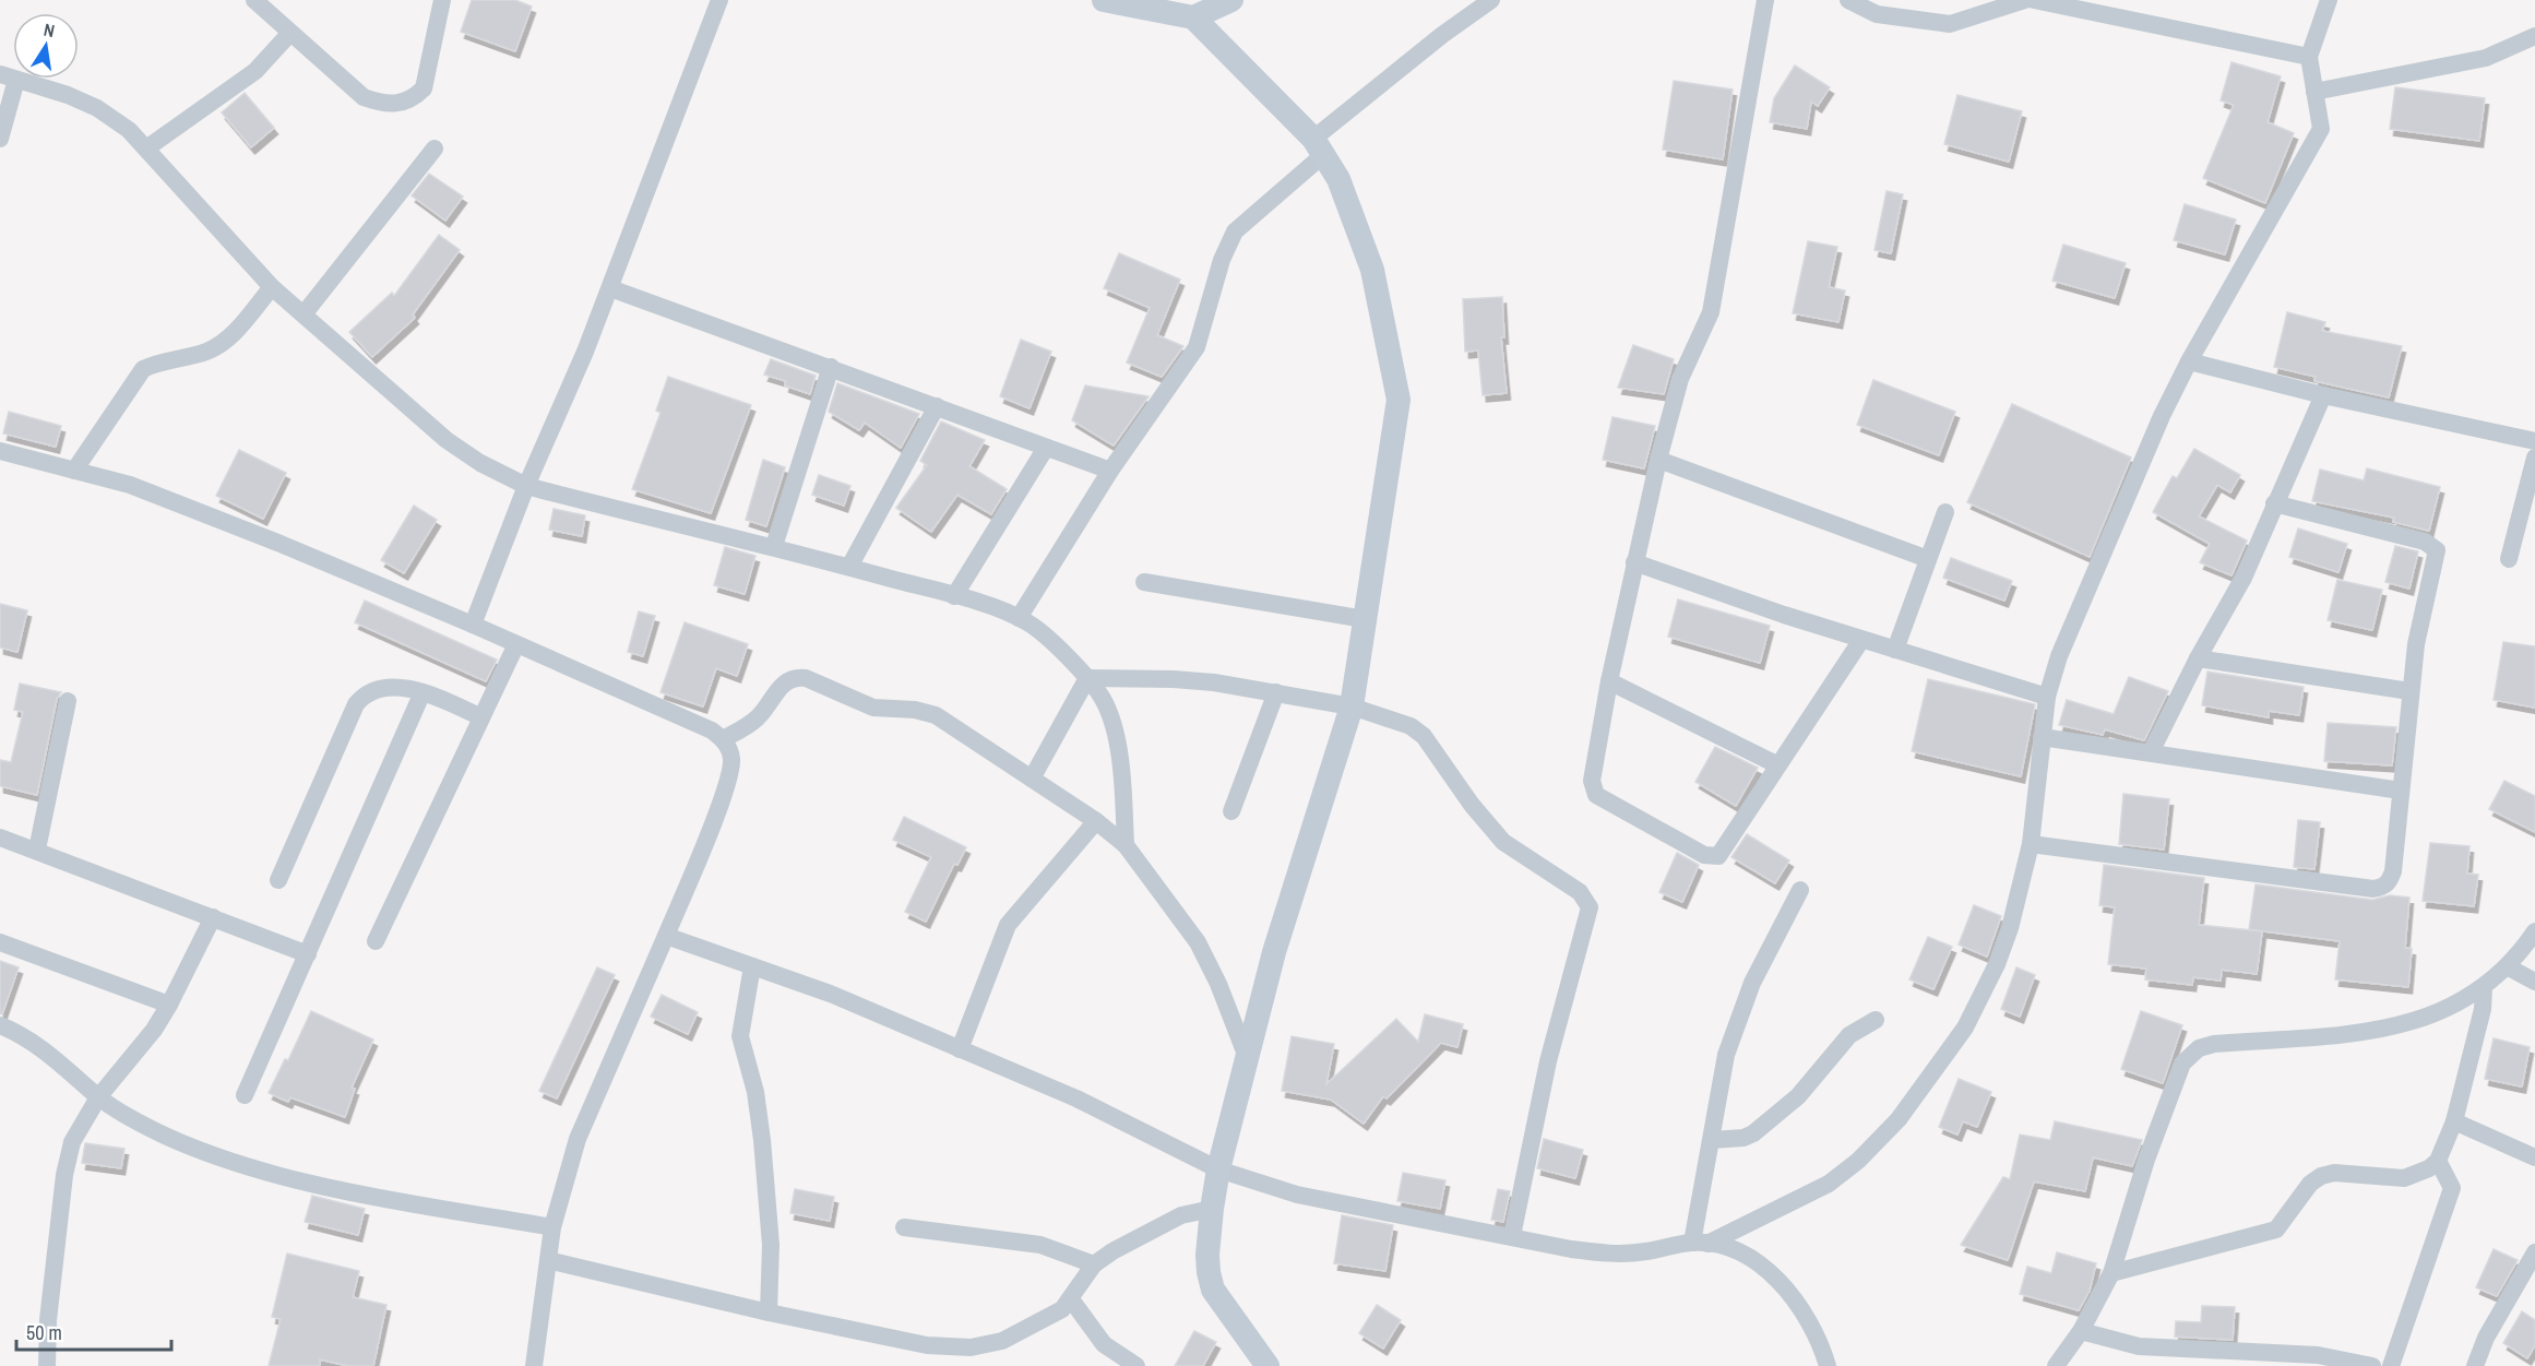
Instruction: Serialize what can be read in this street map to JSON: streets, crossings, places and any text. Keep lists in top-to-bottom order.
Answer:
{
  "scale_bar": "50 m",
  "north": "top"
}
